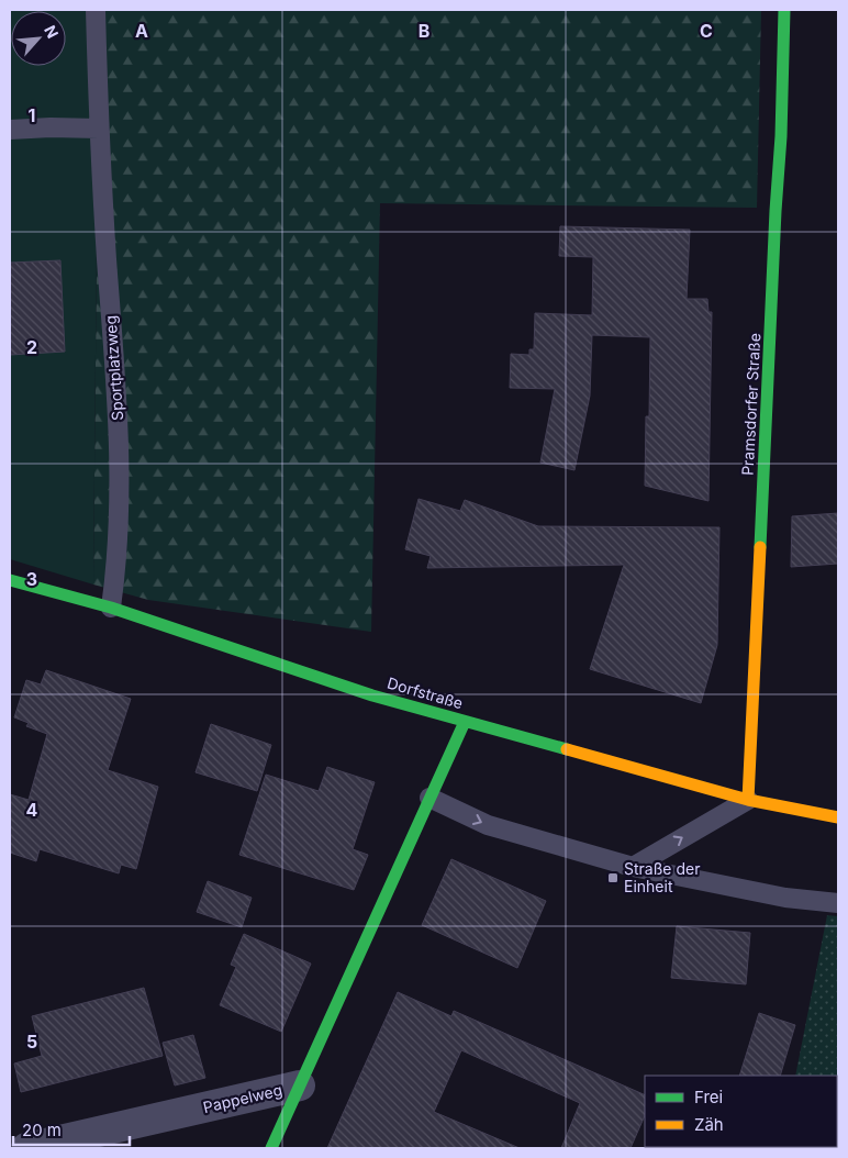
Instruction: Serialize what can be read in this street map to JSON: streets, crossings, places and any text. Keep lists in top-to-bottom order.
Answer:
{
  "streets": {
    "street": ["Pramsdorfer Straße", "Dorfstraße", "Pappelweg"],
    "lane": ["Sportplatzweg"]
  },
  "crossings": [
    ["Sportplatzweg", "Dorfstraße"],
    ["Pramsdorfer Straße", "Dorfstraße"]
  ],
  "places": {
    "transit": ["Straße der Einheit"]
  },
  "legend": ["Frei", "Zäh"],
  "scale_bar": "20 m",
  "north": "top right",
  "grid": {
    "columns": ["A", "B", "C"],
    "rows": [
      "1",
      "2",
      "3",
      "4",
      "5"
    ]
  }
}
